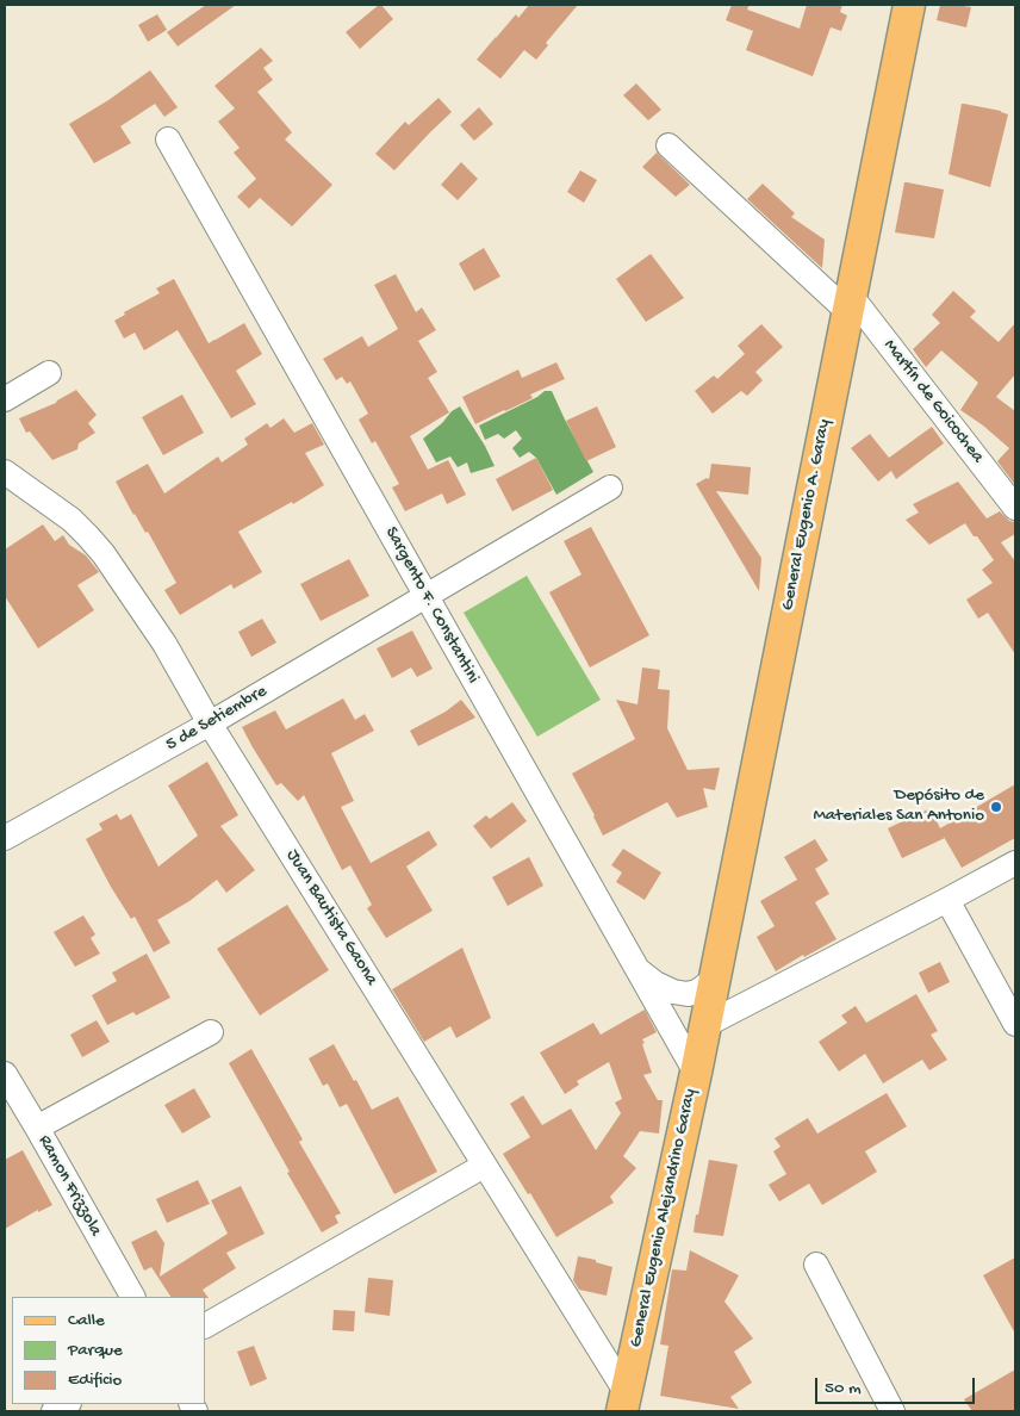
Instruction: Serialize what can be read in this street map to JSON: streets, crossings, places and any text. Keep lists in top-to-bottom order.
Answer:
{
  "streets": {
    "main road": ["General Eugenio A. Garay", "General Eugenio Alejandrino Garay"],
    "street": [
      "Martín de Goicochea",
      "Sargento F. Constantini",
      "5 de Setiembre",
      "Juan Bautista Gaona",
      "Ramon Frizzola"
    ]
  },
  "crossings": [
    ["Martín de Goicochea", "General Eugenio A. Garay"],
    ["General Eugenio A. Garay", "General Eugenio Alejandrino Garay"],
    ["Sargento F. Constantini", "5 de Setiembre"],
    ["Sargento F. Constantini", "General Eugenio Alejandrino Garay"],
    ["5 de Setiembre", "Juan Bautista Gaona"],
    ["Juan Bautista Gaona", "General Eugenio Alejandrino Garay"]
  ],
  "places": ["Depósito de Materiales San Antonio"],
  "legend": ["Calle", "Parque", "Edificio"],
  "scale_bar": "50 m"
}
